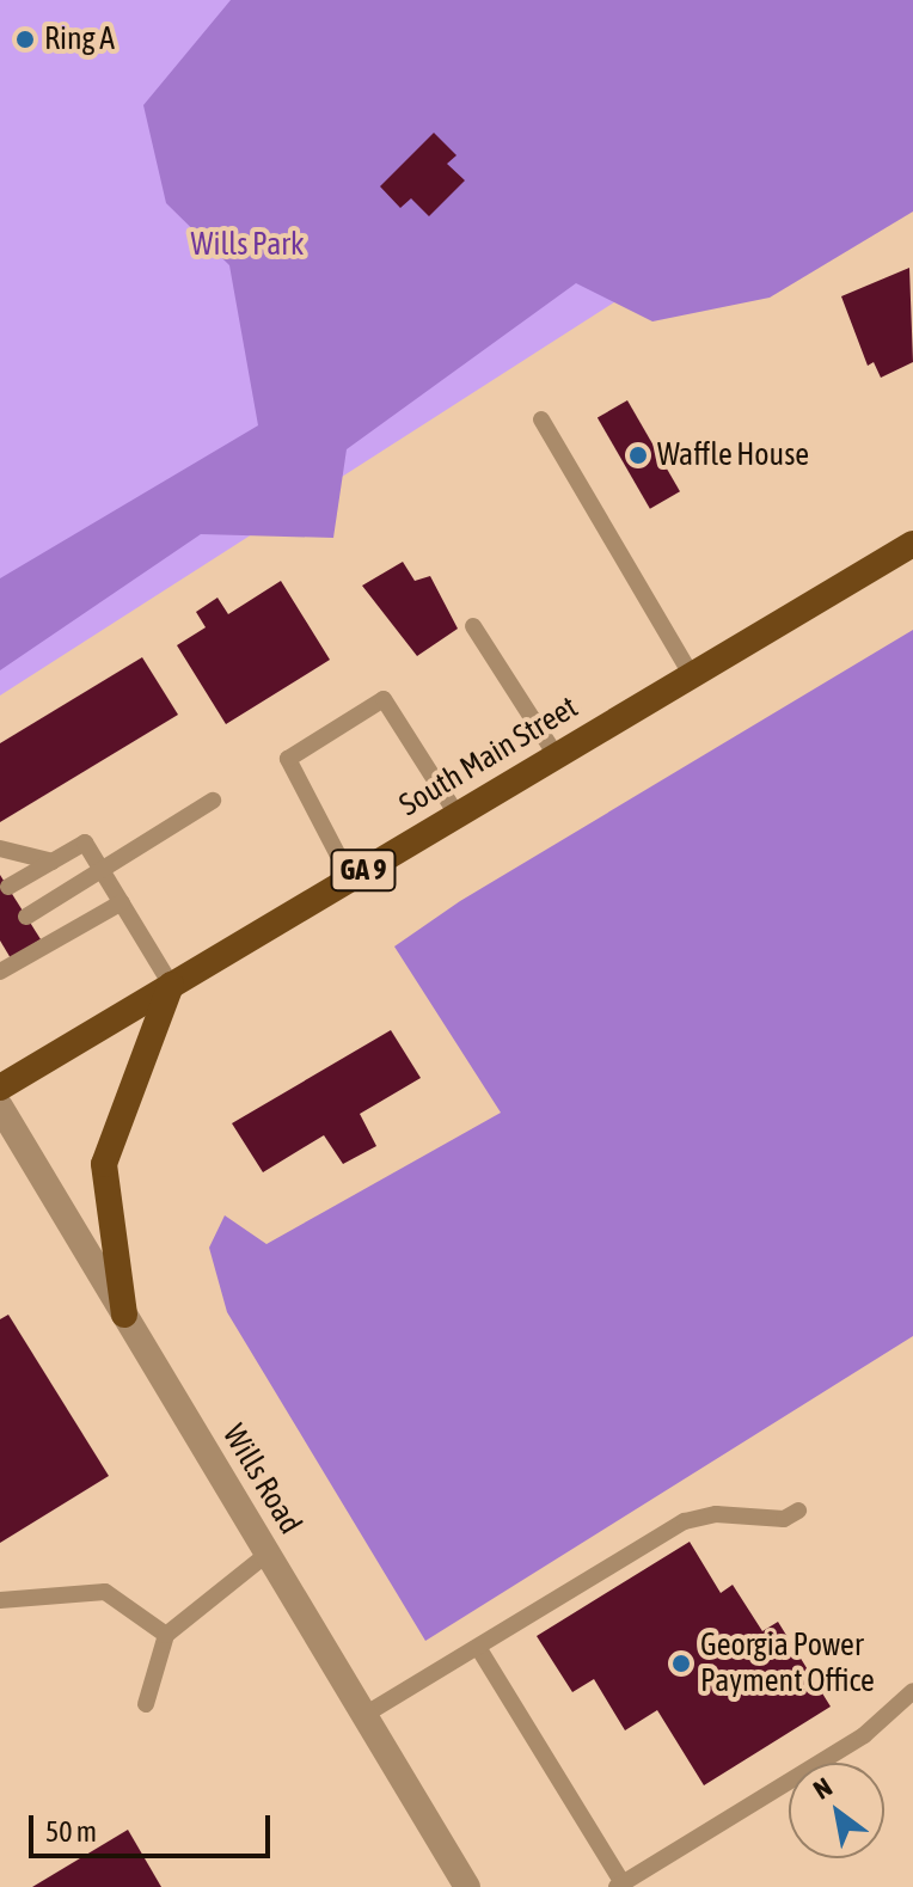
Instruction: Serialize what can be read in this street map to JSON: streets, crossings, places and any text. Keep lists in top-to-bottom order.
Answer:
{
  "streets": {
    "highway": ["South Main Street", "GA 9"],
    "street": ["Wills Road"]
  },
  "parks": ["Wills Park"],
  "places": ["Ring A", "Waffle House", "Georgia Power Payment Office"],
  "scale_bar": "50 m",
  "north": "top left"
}
